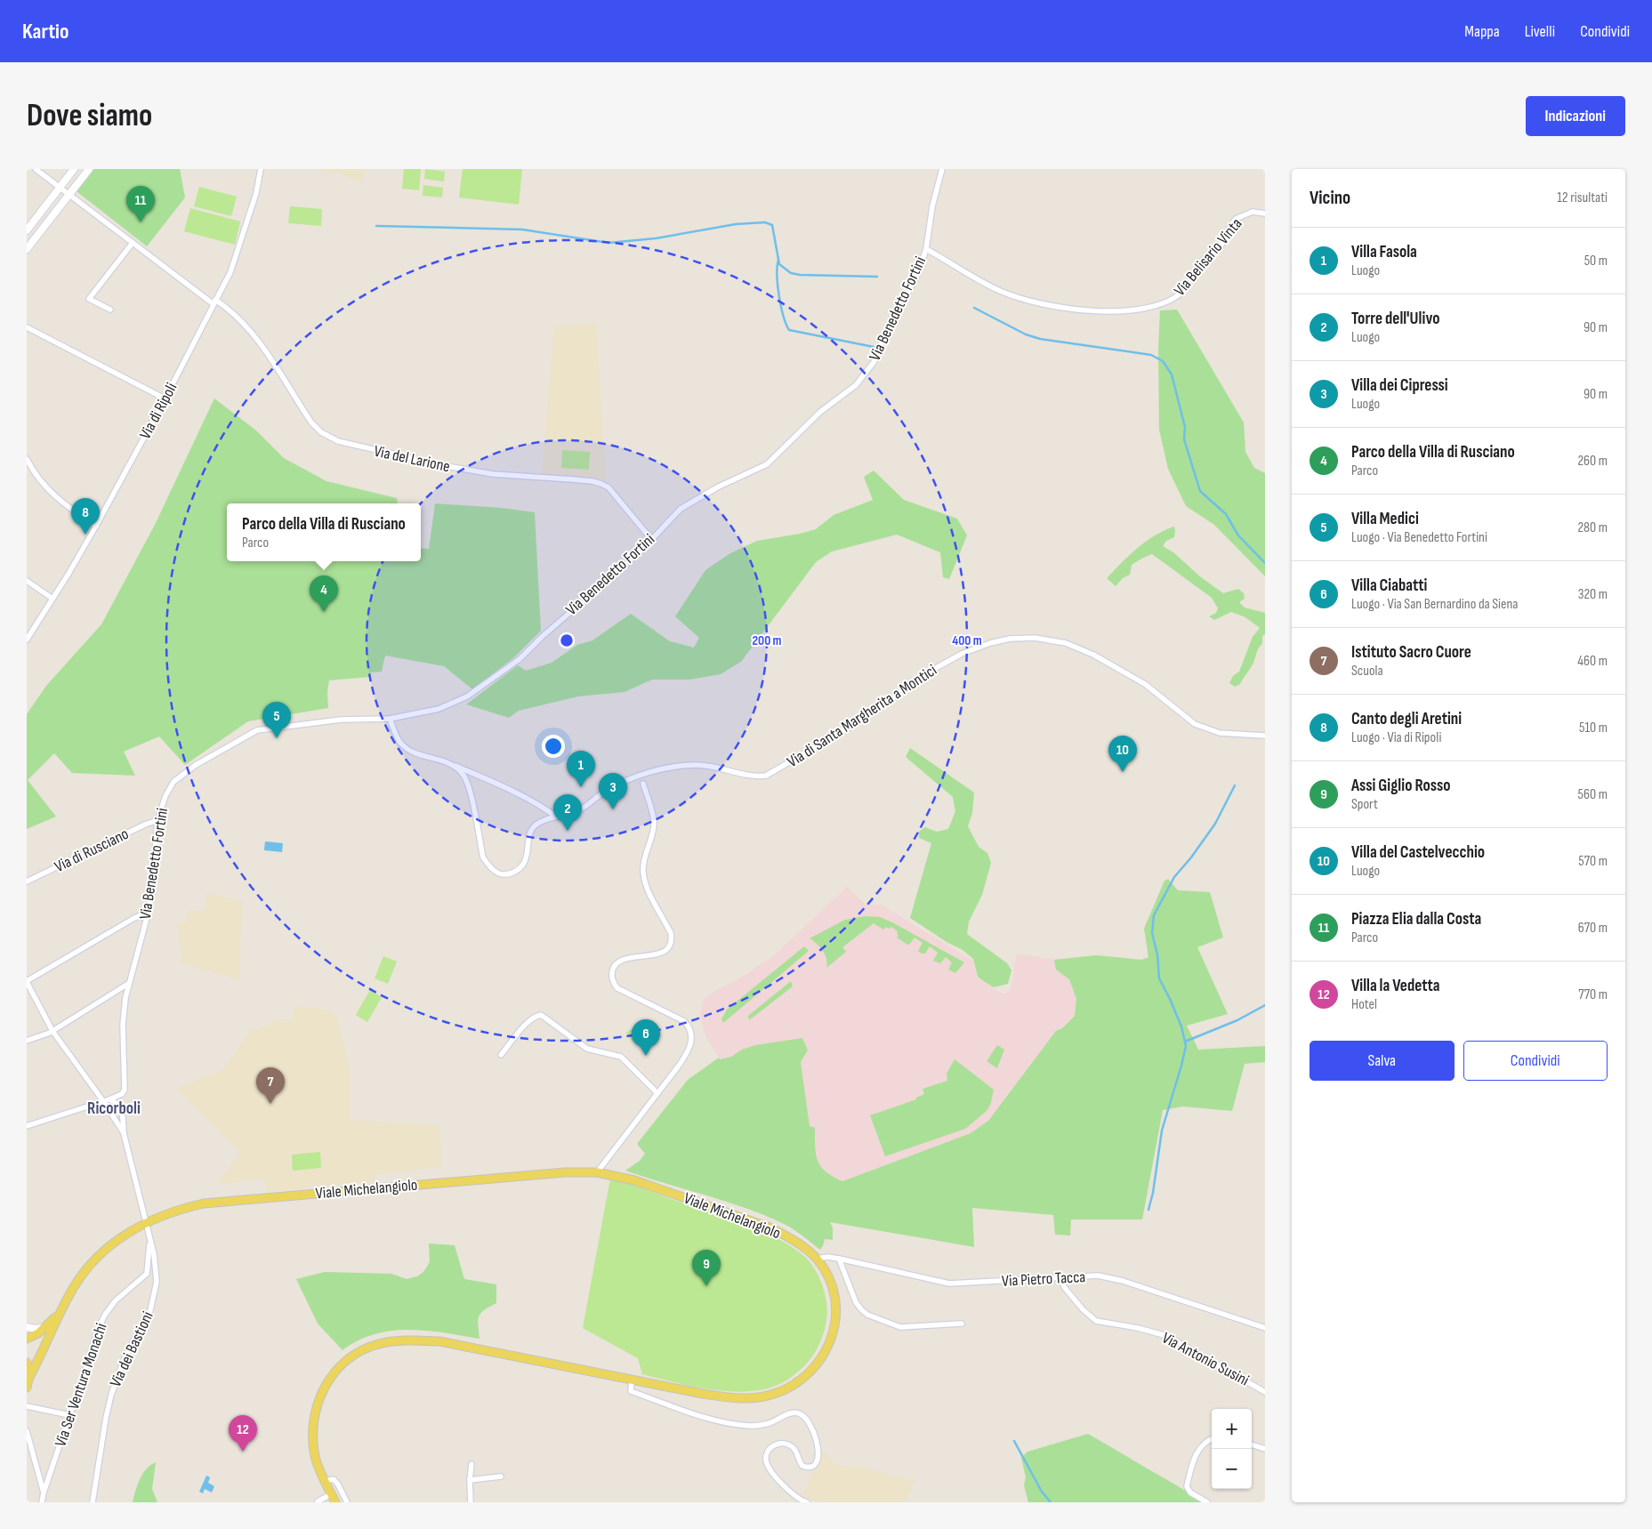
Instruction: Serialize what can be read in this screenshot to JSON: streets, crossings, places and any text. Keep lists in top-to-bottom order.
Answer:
{
  "streets": {
    "main road": ["Viale Michelangiolo"],
    "street": [
      "Via Belisario Vinta",
      "Via Benedetto Fortini",
      "Via di Ripoli",
      "Via del Larione",
      "Via di Santa Margherita a Montici",
      "Via di Rusciano",
      "Via Pietro Tacca",
      "Via dei Bastioni",
      "Via Antonio Susini",
      "Via Ser Ventura Monachi"
    ]
  },
  "crossings": [
    ["Via Belisario Vinta", "Via Benedetto Fortini"],
    ["Via Benedetto Fortini", "Via del Larione"],
    ["Via Benedetto Fortini", "Via di Santa Margherita a Montici"],
    ["Via Benedetto Fortini", "Via di Rusciano"],
    ["Via di Ripoli", "Via del Larione"],
    ["Viale Michelangiolo", "Via Pietro Tacca"],
    ["Viale Michelangiolo", "Via dei Bastioni"],
    ["Via Pietro Tacca", "Via Antonio Susini"],
    ["Via dei Bastioni", "Via Ser Ventura Monachi"]
  ],
  "districts": ["Ricorboli"],
  "page": {
    "header": "Kartio",
    "nav": ["Mappa", "Livelli", "Condividi"],
    "buttons": [
      "Indicazioni",
      ["Salva", "Condividi"]
    ],
    "title": "Dove siamo",
    "heading": ["Vicino", "12 risultati"],
    "pins": [
      "11",
      "8",
      "4",
      "5",
      "10",
      "1",
      "3",
      "2",
      "6",
      "7",
      "9",
      "12"
    ],
    "list": [
      {
        "mark": "1",
        "name": "Villa Fasola",
        "note": "Luogo",
        "value": "50 m"
      },
      {
        "mark": "2",
        "name": "Torre dell'Ulivo",
        "note": "Luogo",
        "value": "90 m"
      },
      {
        "mark": "3",
        "name": "Villa dei Cipressi",
        "note": "Luogo",
        "value": "90 m"
      },
      {
        "mark": "4",
        "name": "Parco della Villa di Rusciano",
        "note": "Parco",
        "value": "260 m"
      },
      {
        "mark": "5",
        "name": "Villa Medici",
        "note": "Luogo · Via Benedetto Fortini",
        "value": "280 m"
      },
      {
        "mark": "6",
        "name": "Villa Ciabatti",
        "note": "Luogo · Via San Bernardino da Siena",
        "value": "320 m"
      },
      {
        "mark": "7",
        "name": "Istituto Sacro Cuore",
        "note": "Scuola",
        "value": "460 m"
      },
      {
        "mark": "8",
        "name": "Canto degli Aretini",
        "note": "Luogo · Via di Ripoli",
        "value": "510 m"
      },
      {
        "mark": "9",
        "name": "Assi Giglio Rosso",
        "note": "Sport",
        "value": "560 m"
      },
      {
        "mark": "10",
        "name": "Villa del Castelvecchio",
        "note": "Luogo",
        "value": "570 m"
      },
      {
        "mark": "11",
        "name": "Piazza Elia dalla Costa",
        "note": "Parco",
        "value": "670 m"
      },
      {
        "mark": "12",
        "name": "Villa la Vedetta",
        "note": "Hotel",
        "value": "770 m"
      }
    ],
    "popup": ["Parco della Villa di Rusciano", "Parco"],
    "map_buttons": ["+", "−"]
  },
  "rings": ["200 m", "400 m"]
}
